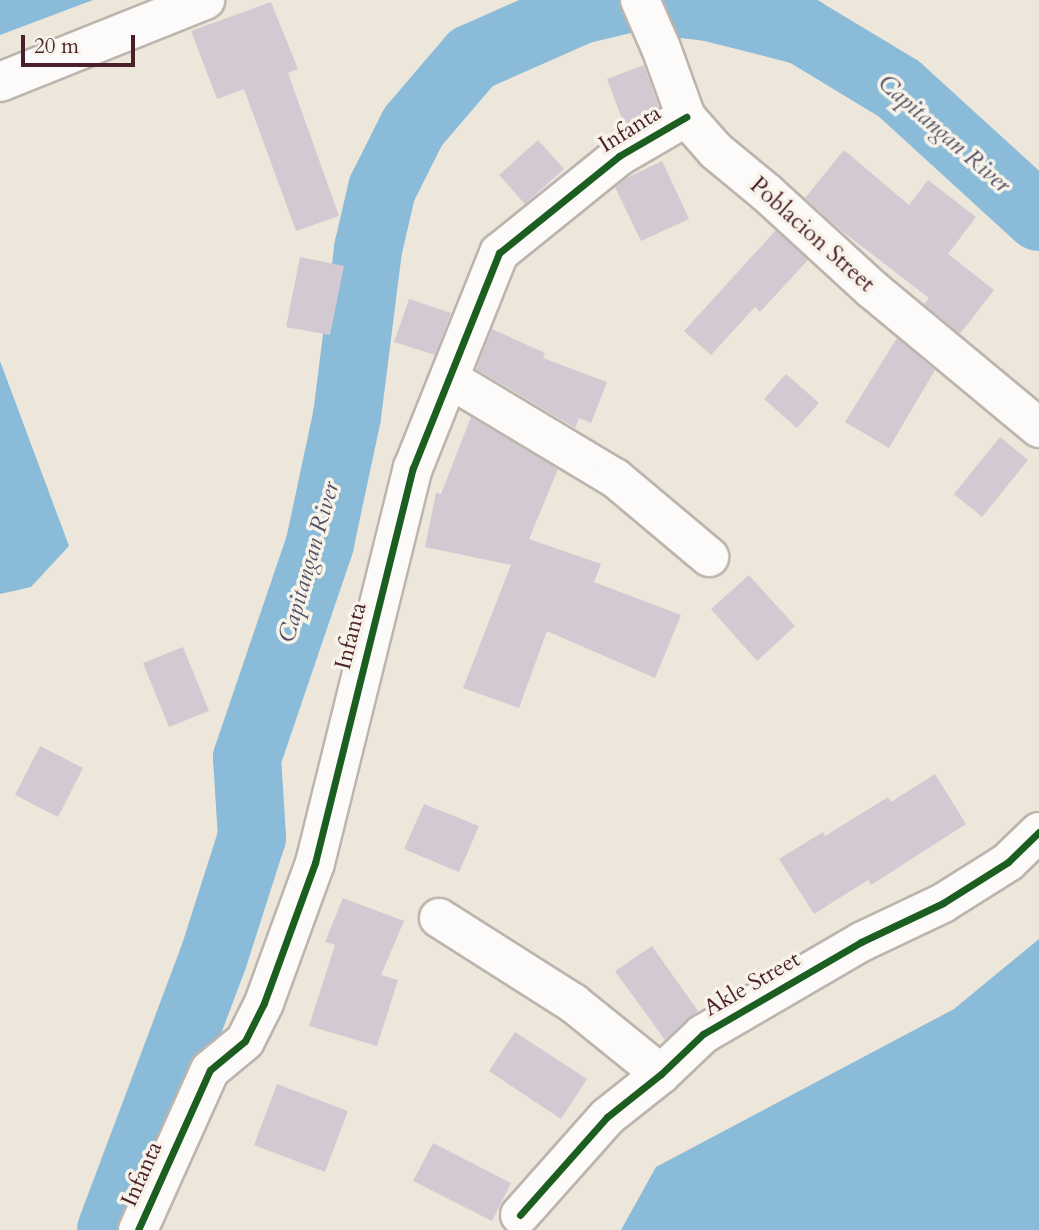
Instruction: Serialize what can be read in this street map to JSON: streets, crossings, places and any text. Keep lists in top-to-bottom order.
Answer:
{
  "streets": {
    "street": ["Infanta", "Poblacion Street", "Akle Street"]
  },
  "crossings": [
    ["Infanta", "Poblacion Street"]
  ],
  "water": ["Capitangan River"],
  "scale_bar": "20 m"
}
